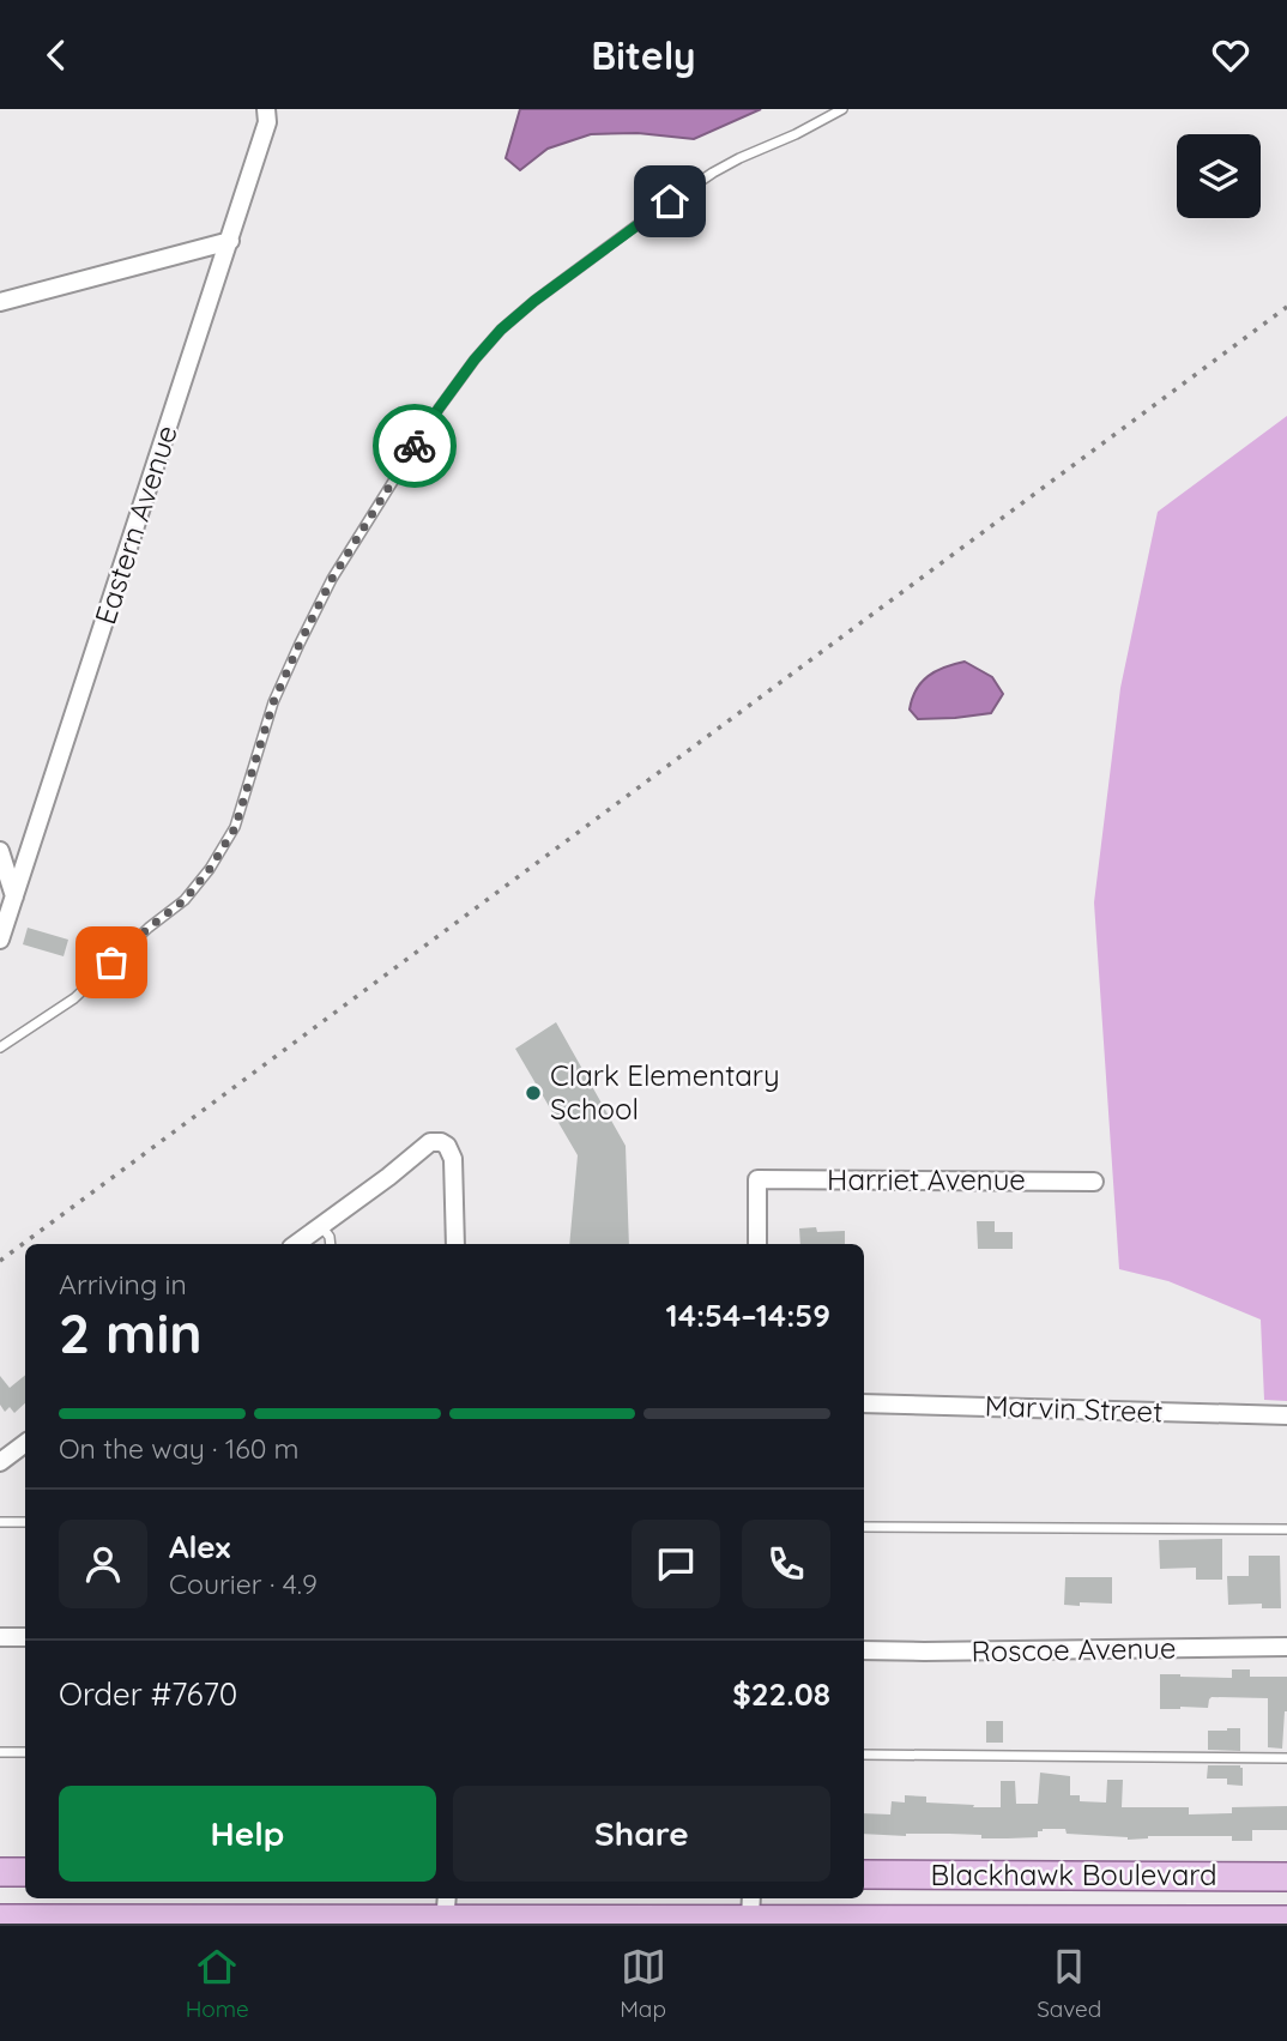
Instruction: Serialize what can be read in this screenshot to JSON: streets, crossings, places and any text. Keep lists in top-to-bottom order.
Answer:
{
  "streets": {
    "main road": ["Blackhawk Boulevard"],
    "street": [
      "Eastern Avenue",
      "Harriet Avenue",
      "Marvin Street",
      "Roscoe Avenue"
    ]
  },
  "places": ["Clark Elementary School"],
  "page": {
    "header": "Bitely",
    "heading": ["2 min", "Arriving in", "14:54–14:59"],
    "panel": [
      "Alex",
      "Courier · 4.9",
      "Order #7670",
      "$22.08"
    ],
    "bar": "On the way · 160 m",
    "buttons": ["Help", "Share"],
    "tabs": ["Home", "Map", "Saved"]
  }
}
